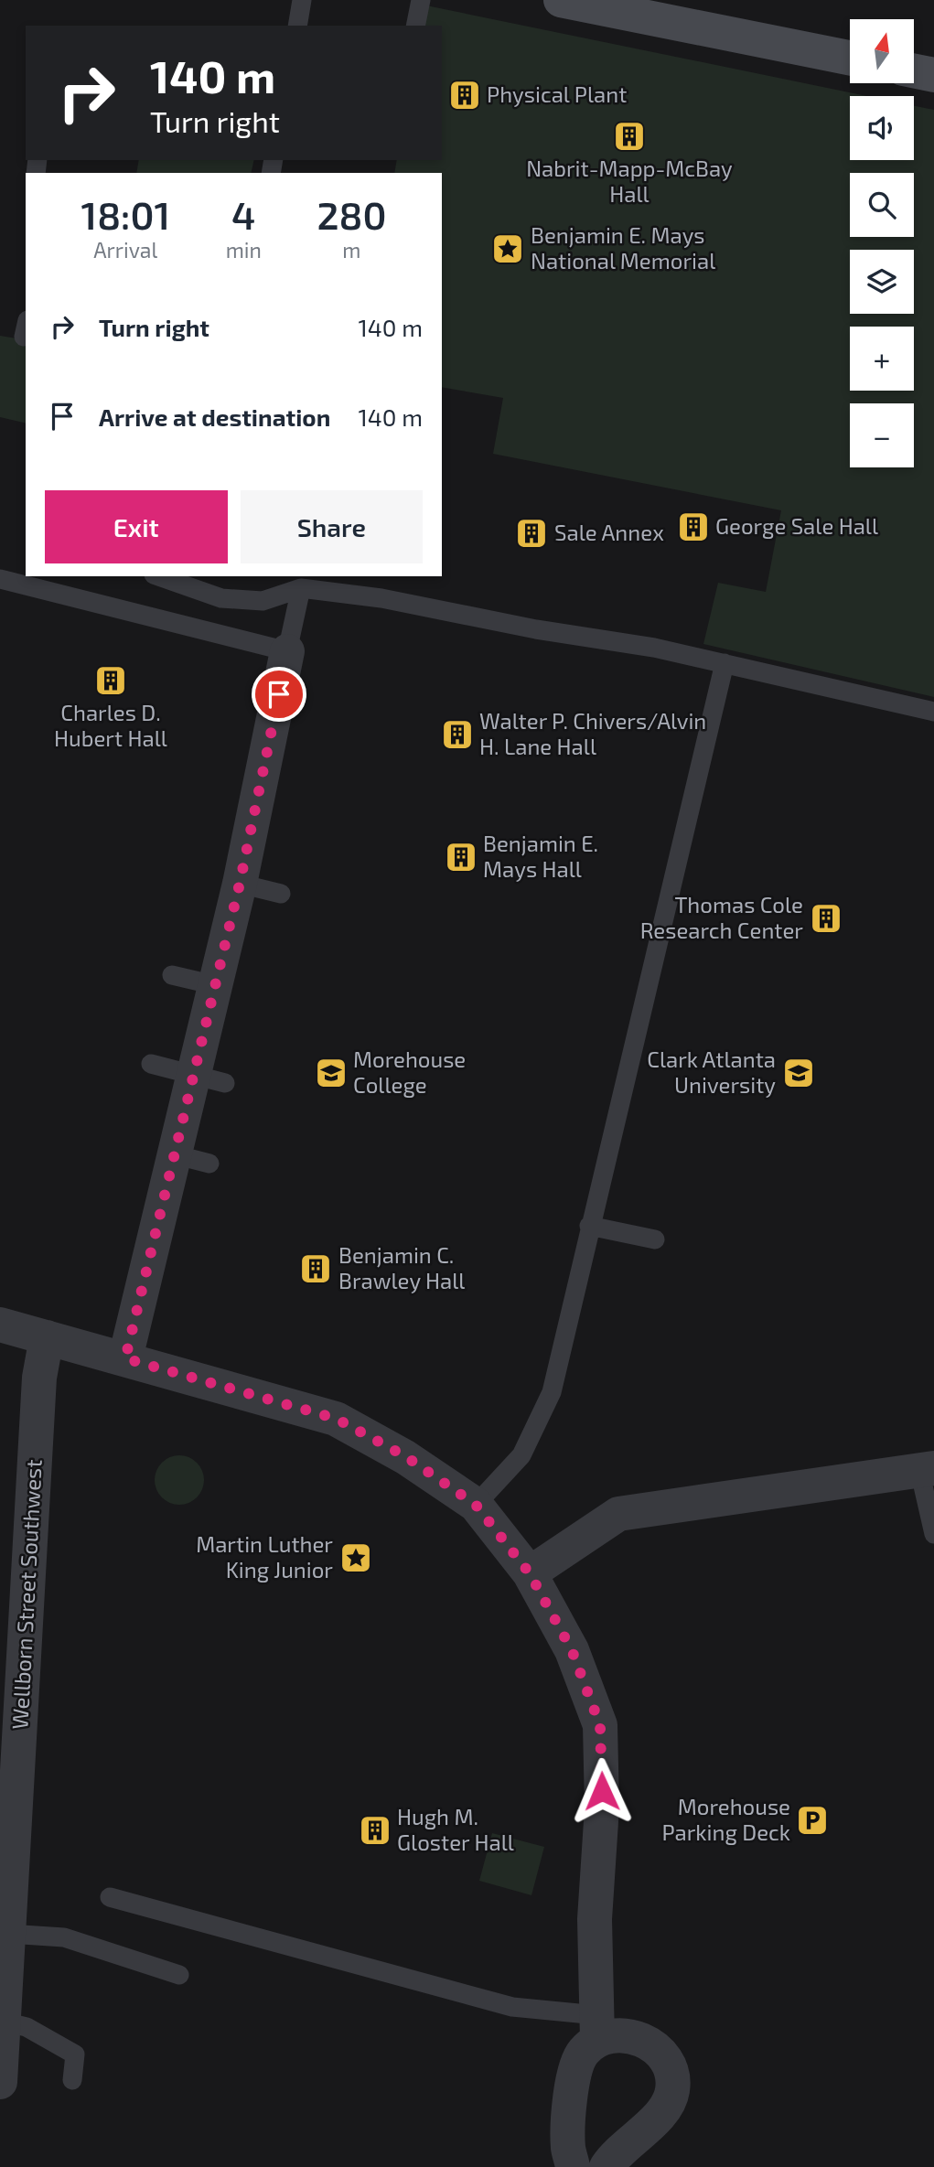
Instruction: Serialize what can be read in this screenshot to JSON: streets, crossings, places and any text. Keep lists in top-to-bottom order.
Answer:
{
  "streets": {
    "street": ["Wellborn Street Southwest"]
  },
  "places": {
    "building": [
      "Physical Plant",
      "Nabrit-Mapp-McBay Hall",
      "George Sale Hall",
      "Sale Annex",
      "Charles D. Hubert Hall",
      "Walter P. Chivers/Alvin H. Lane Hall",
      "Benjamin E. Mays Hall",
      "Thomas Cole Research Center",
      "Benjamin C. Brawley Hall",
      "Hugh M. Gloster Hall"
    ],
    "place": ["Benjamin E. Mays National Memorial", "Martin Luther King Junior"],
    "school or university": ["Morehouse College", "Clark Atlanta University"],
    "parking": ["Morehouse Parking Deck"]
  },
  "north": "top",
  "page": {
    "map_buttons": ["+", "−"],
    "turn": ["140 m", "Turn right"],
    "eta": [
      "18:01",
      "Arrival",
      "4",
      "min",
      "280",
      "m"
    ],
    "list": [
      {
        "name": "Turn right",
        "value": "140 m"
      },
      {
        "name": "Arrive at destination",
        "value": "140 m"
      }
    ],
    "buttons": ["Exit", "Share"]
  }
}
